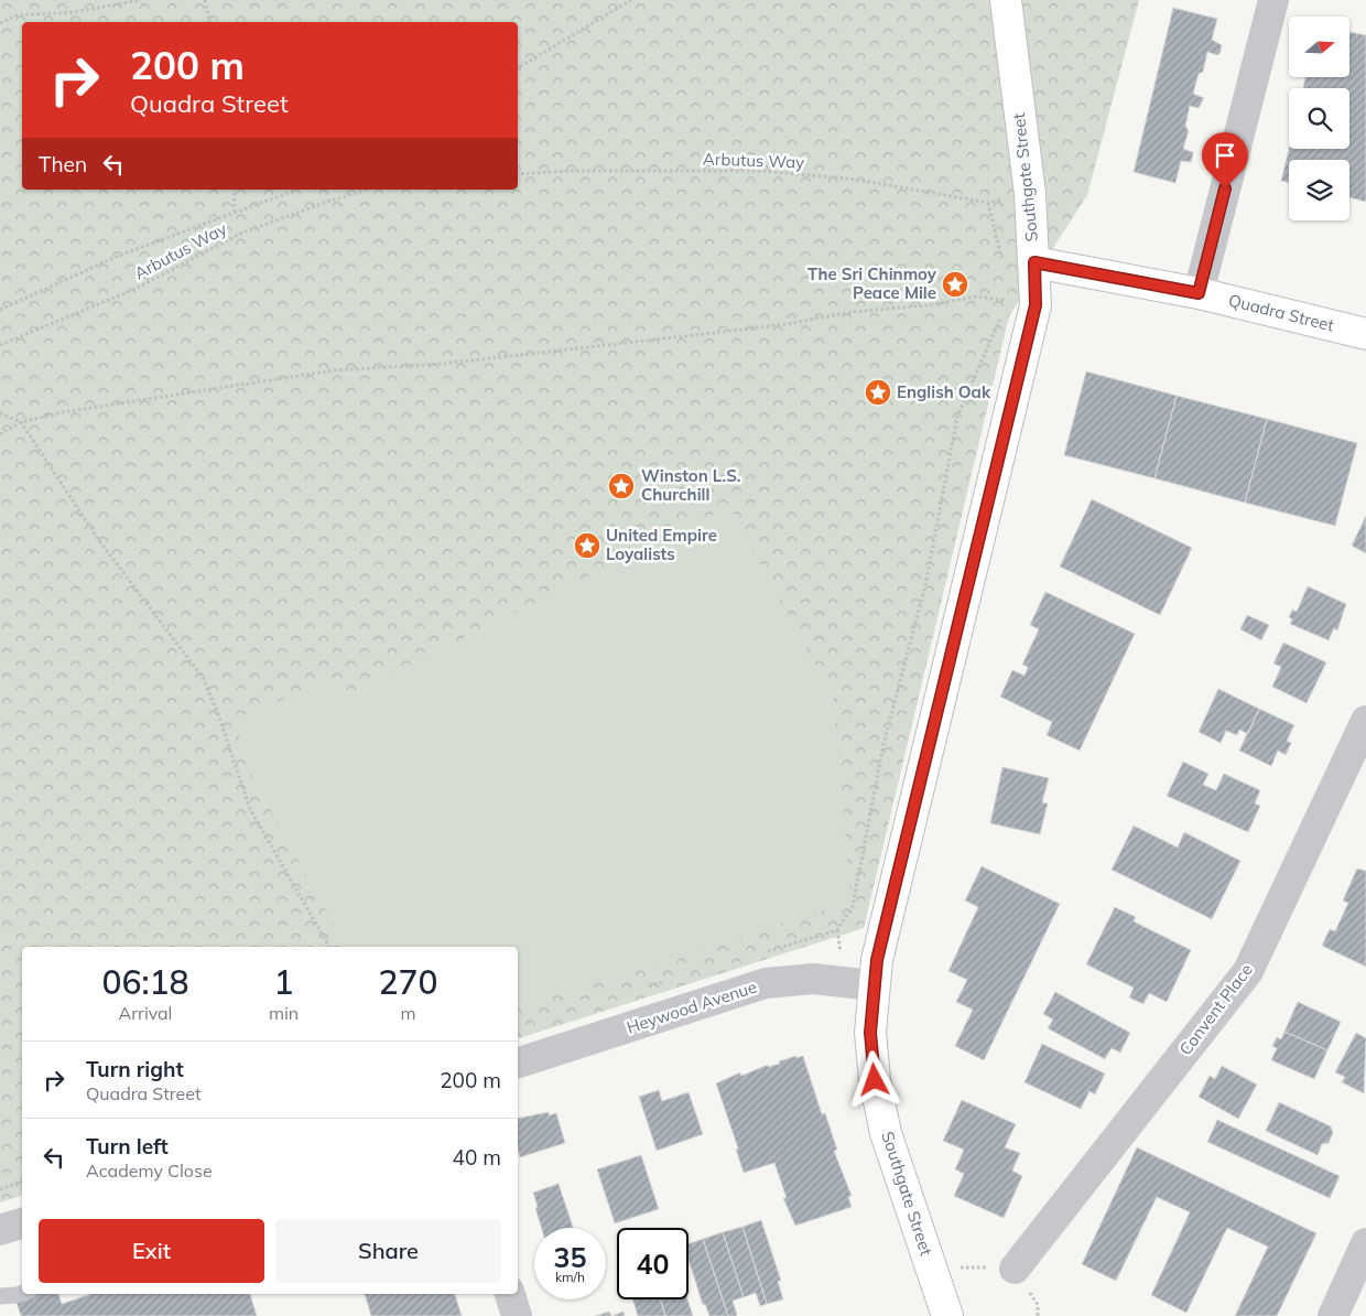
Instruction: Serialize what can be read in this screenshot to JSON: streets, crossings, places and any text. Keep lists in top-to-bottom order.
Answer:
{
  "streets": {
    "street": [
      "Southgate Street",
      "Quadra Street",
      "Heywood Avenue",
      "Convent Place"
    ],
    "path": ["Arbutus Way"]
  },
  "crossings": [
    ["Southgate Street", "Quadra Street"],
    ["Southgate Street", "Heywood Avenue"]
  ],
  "places": {
    "place": [
      "The Sri Chinmoy Peace Mile",
      "English Oak",
      "Winston L.S. Churchill",
      "United Empire Loyalists"
    ]
  },
  "north": "right",
  "page": {
    "turn": ["200 m", "Quadra Street"],
    "then": "Then",
    "eta": [
      "06:18",
      "Arrival",
      "1",
      "min",
      "270",
      "m"
    ],
    "list": [
      {
        "name": "Turn right",
        "note": "Quadra Street",
        "value": "200 m"
      },
      {
        "name": "Turn left",
        "note": "Academy Close",
        "value": "40 m"
      }
    ],
    "buttons": ["Exit", "Share"],
    "speed": "35 km/h",
    "limit": "40"
  }
}
